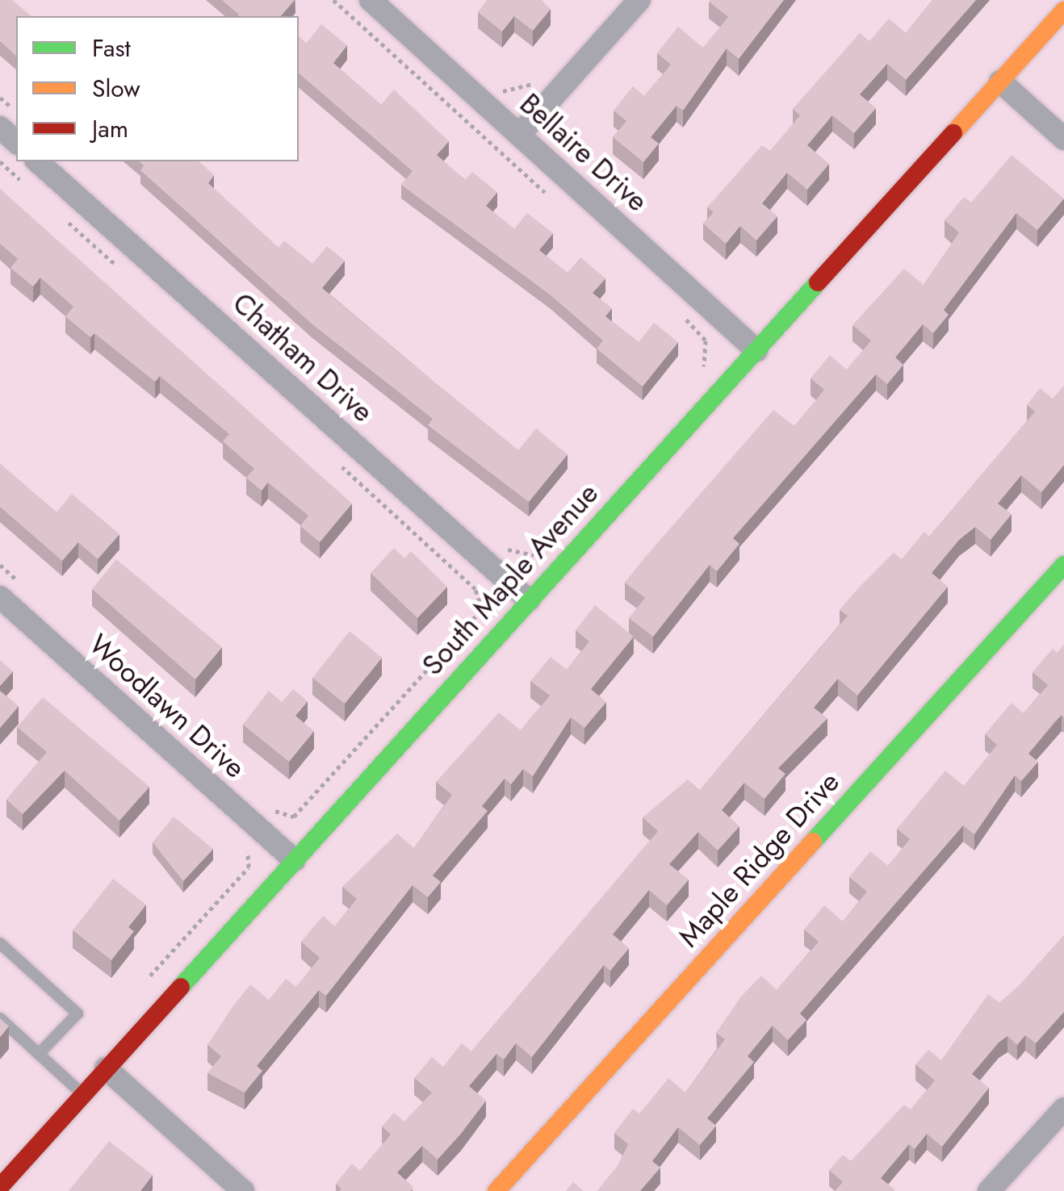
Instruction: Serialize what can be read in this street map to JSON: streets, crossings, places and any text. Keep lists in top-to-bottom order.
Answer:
{
  "streets": {
    "main road": ["South Maple Avenue", "Maple Ridge Drive"],
    "street": ["Bellaire Drive", "Chatham Drive", "Woodlawn Drive"]
  },
  "crossings": [
    ["Bellaire Drive", "South Maple Avenue"],
    ["Chatham Drive", "South Maple Avenue"],
    ["South Maple Avenue", "Woodlawn Drive"]
  ],
  "legend": ["Fast", "Slow", "Jam"]
}
